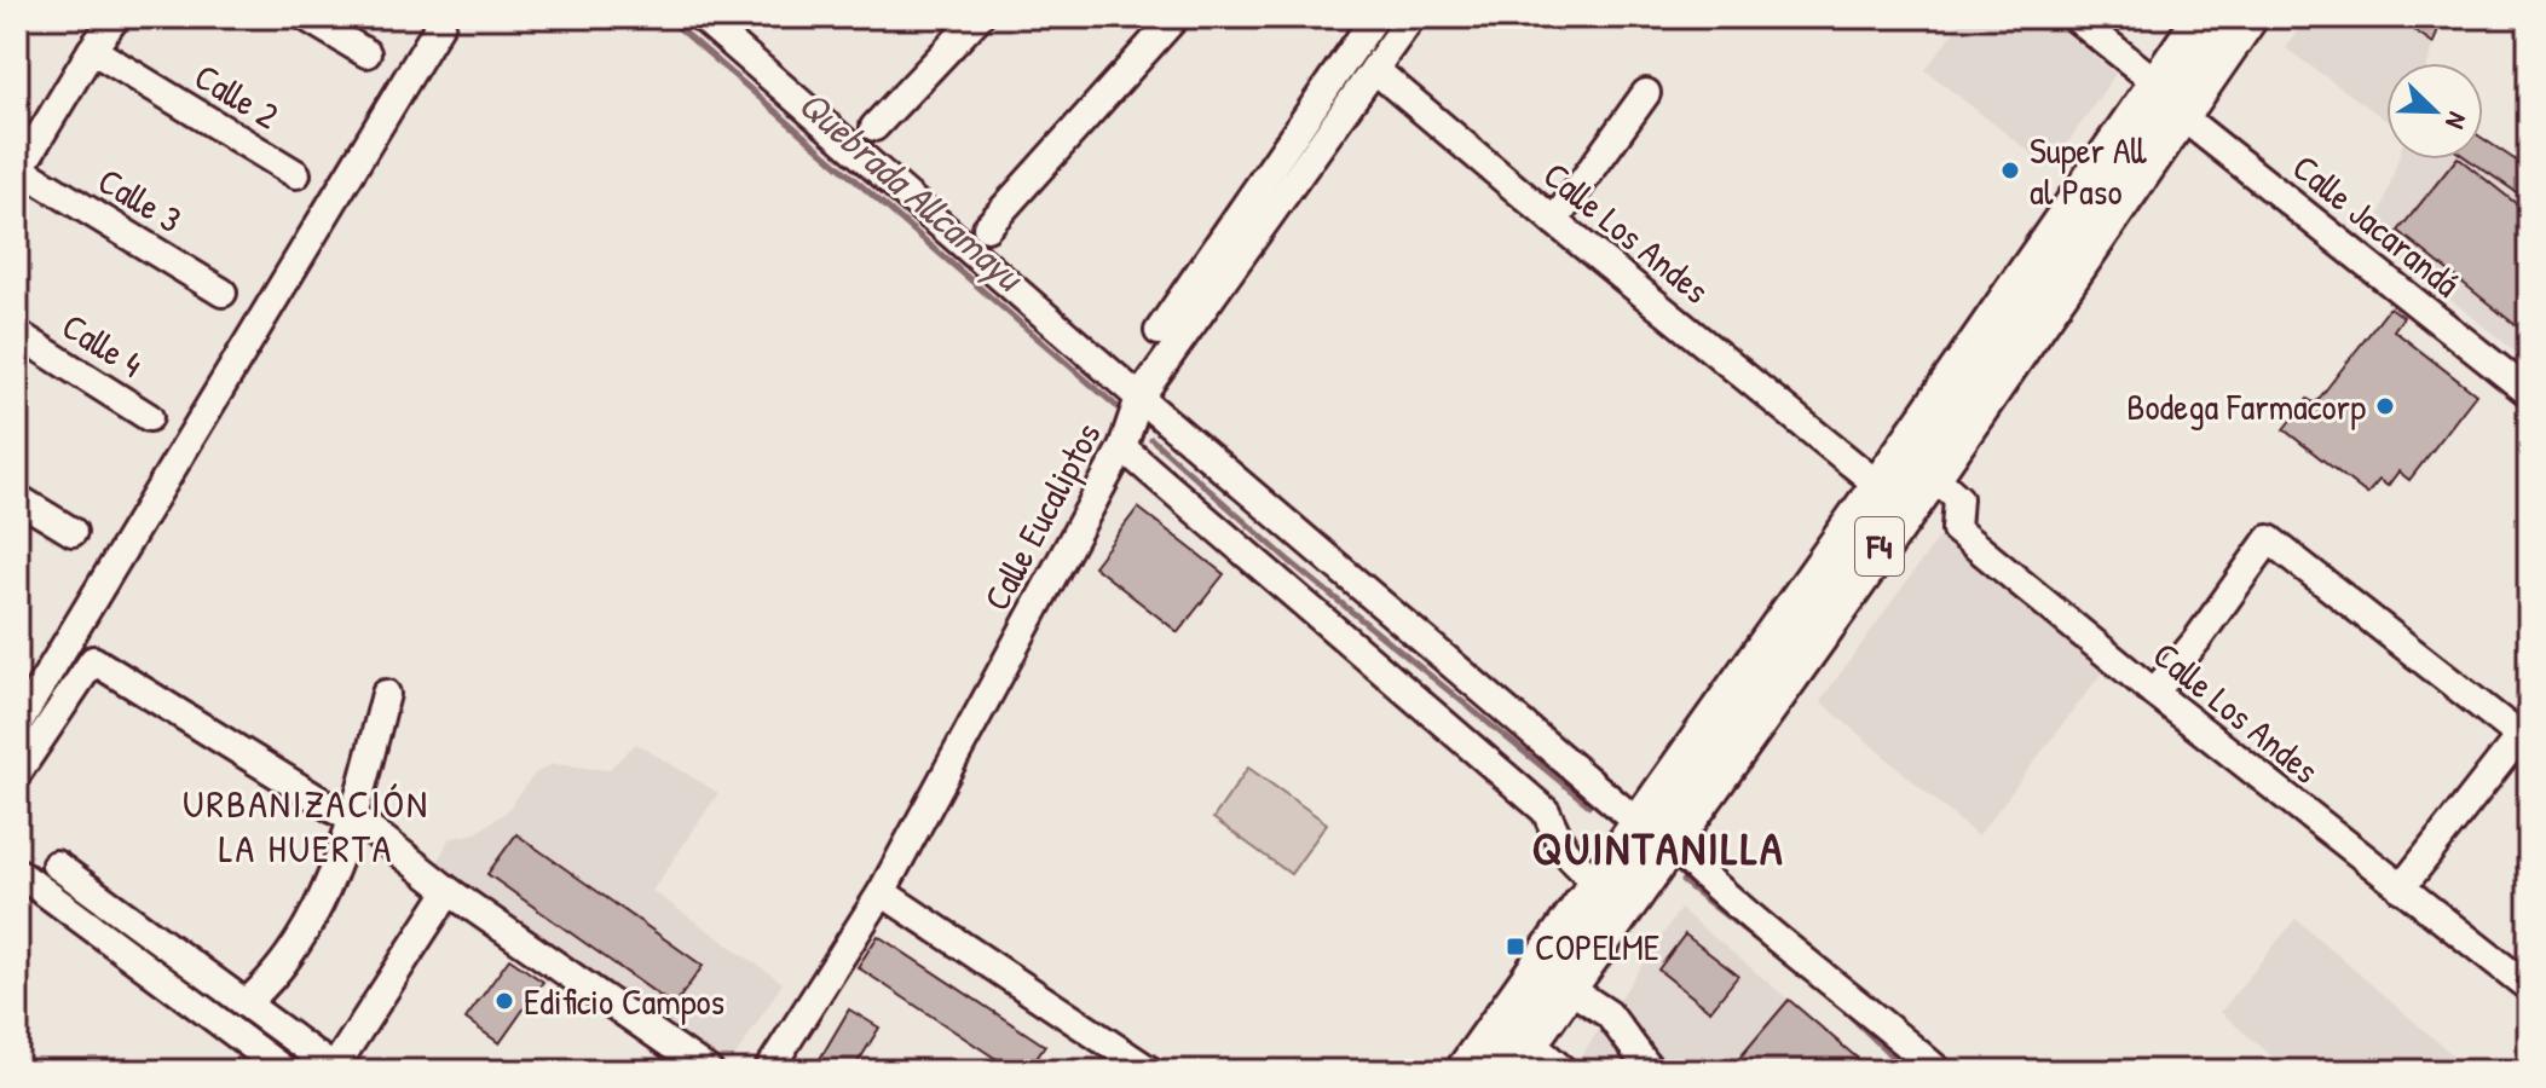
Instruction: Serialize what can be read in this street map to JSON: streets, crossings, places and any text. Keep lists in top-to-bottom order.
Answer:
{
  "streets": {
    "highway": ["F4"],
    "street": [
      "Calle 2",
      "Calle 3",
      "Calle Jacarandá",
      "Calle Los Andes",
      "Calle 4",
      "Calle Eucaliptos"
    ]
  },
  "crossings": [
    ["Calle Jacarandá", "F4"],
    ["Calle Los Andes", "Calle Eucaliptos"],
    ["Calle Los Andes", "F4"]
  ],
  "districts": ["URBANIZACIÓN LA HUERTA", "QUINTANILLA"],
  "water": ["Quebrada Allcamayu"],
  "places": {
    "other": ["Super All al Paso", "Bodega Farmacorp", "Edificio Campos"],
    "transit": ["COPELME"]
  },
  "north": "bottom right"
}
